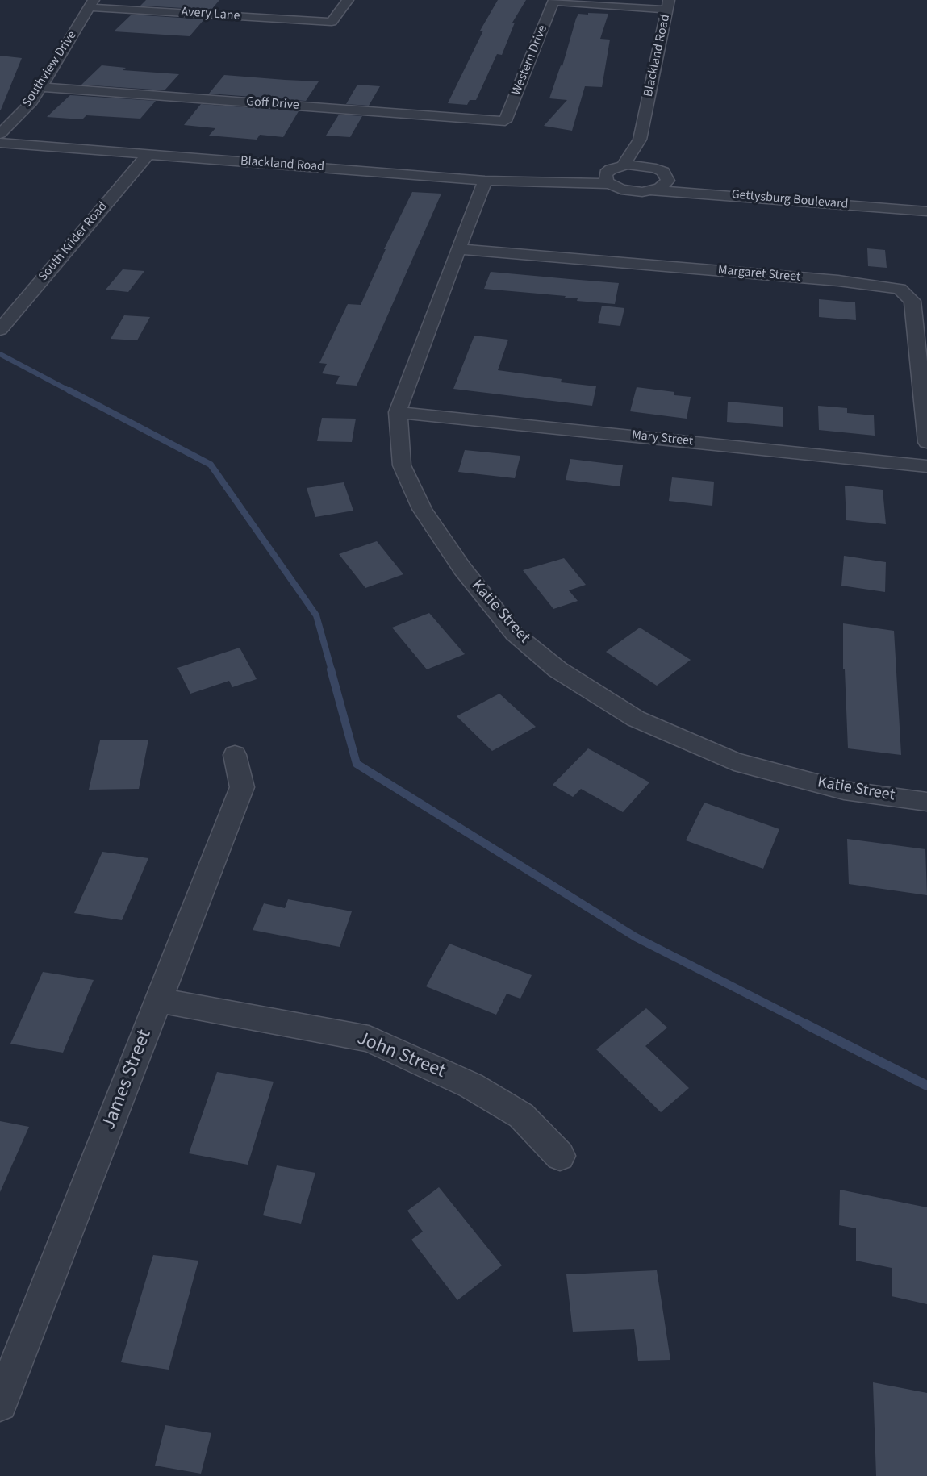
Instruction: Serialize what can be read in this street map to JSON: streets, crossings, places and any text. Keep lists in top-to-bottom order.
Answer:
{
  "streets": {
    "street": [
      "Avery Lane",
      "Blackland Road",
      "Western Drive",
      "Southview Drive",
      "Goff Drive",
      "Gettysburg Boulevard",
      "South Krider Road",
      "Margaret Street",
      "Mary Street",
      "Katie Street",
      "John Street",
      "James Street"
    ]
  },
  "crossings": [
    ["Avery Lane", "Southview Drive"],
    ["Blackland Road", "Gettysburg Boulevard"],
    ["Blackland Road", "South Krider Road"],
    ["Blackland Road", "Katie Street"],
    ["Western Drive", "Goff Drive"],
    ["Southview Drive", "Goff Drive"],
    ["Margaret Street", "Katie Street"],
    ["Mary Street", "Katie Street"],
    ["John Street", "James Street"]
  ]
}
